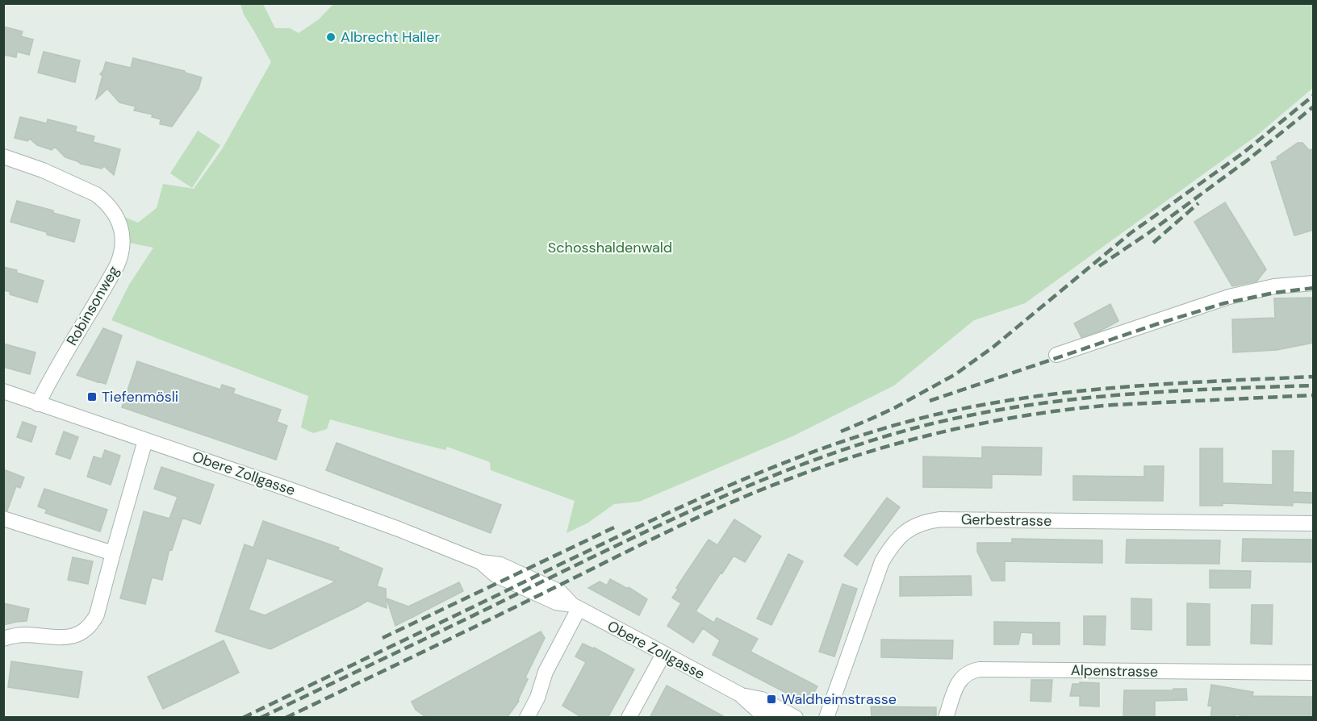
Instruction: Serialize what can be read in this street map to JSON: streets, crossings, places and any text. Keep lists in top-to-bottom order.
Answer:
{
  "streets": {
    "street": [
      "Robinsonweg",
      "Obere Zollgasse",
      "Gerbestrasse",
      "Alpenstrasse"
    ]
  },
  "crossings": [
    ["Robinsonweg", "Obere Zollgasse"]
  ],
  "parks": ["Schosshaldenwald"],
  "places": {
    "other": ["Albrecht Haller"],
    "transit": ["Tiefenmösli", "Waldheimstrasse"]
  }
}
